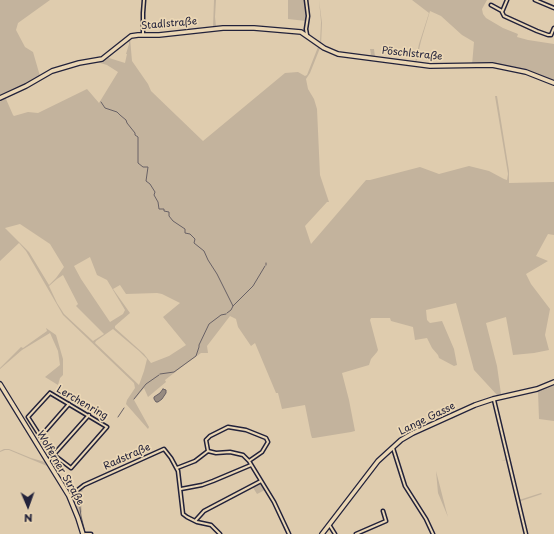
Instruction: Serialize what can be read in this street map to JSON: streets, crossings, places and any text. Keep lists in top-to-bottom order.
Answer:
{
  "streets": {
    "street": [
      "Stadlstraße",
      "Pöschlstraße",
      "Lerchenring",
      "Lange Gasse",
      "Radstraße",
      "Wolferner Straße"
    ]
  },
  "crossings": [
    ["Stadlstraße", "Pöschlstraße"],
    ["Radstraße", "Wolferner Straße"]
  ],
  "north": "bottom"
}
